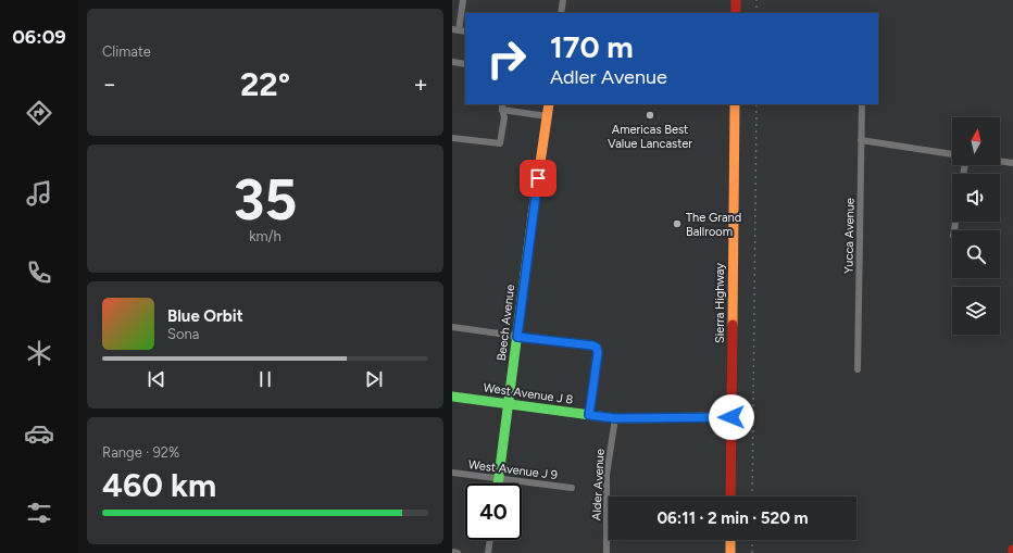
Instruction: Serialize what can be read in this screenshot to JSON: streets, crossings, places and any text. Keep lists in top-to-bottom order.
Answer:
{
  "streets": {
    "street": [
      "Yucca Avenue",
      "Sierra Highway",
      "Beech Avenue",
      "West Avenue J 8",
      "West Avenue J 9",
      "Alder Avenue"
    ]
  },
  "crossings": [
    ["Sierra Highway", "West Avenue J 8"],
    ["Beech Avenue", "West Avenue J 8"],
    ["Beech Avenue", "West Avenue J 9"],
    ["West Avenue J 8", "Alder Avenue"]
  ],
  "places": ["Americas Best Value Lancaster", "The Grand Ballroom"],
  "north": "top",
  "page": {
    "tabs": "06:09",
    "tile": [
      "Climate",
      ["35", "km/h"],
      ["Range · 92%", "460 km"]
    ],
    "turn": ["170 m", "Adler Avenue"],
    "heat": ["−", "22°", "+"],
    "song": ["Blue Orbit", "Sona"],
    "limit": "40",
    "trip": "06:11 · 2 min · 520 m"
  }
}
